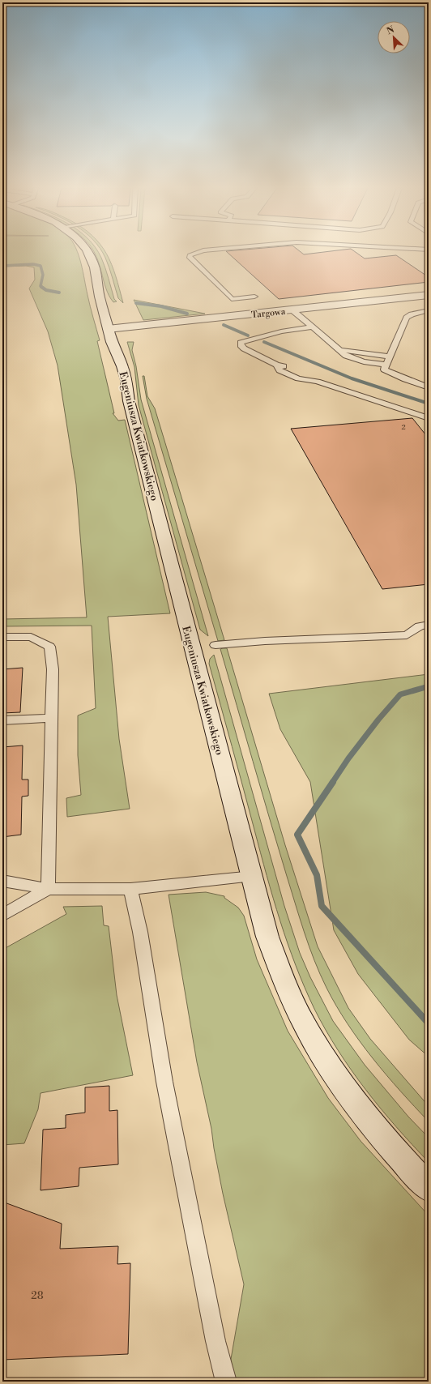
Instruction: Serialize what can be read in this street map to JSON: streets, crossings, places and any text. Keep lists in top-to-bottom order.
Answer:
{
  "streets": {
    "main road": ["Targowa", "Eugeniusza Kwiatkowskiego"]
  },
  "crossings": [
    ["Targowa", "Eugeniusza Kwiatkowskiego"]
  ],
  "house_numbers": ["2", "28"],
  "north": "top left"
}
